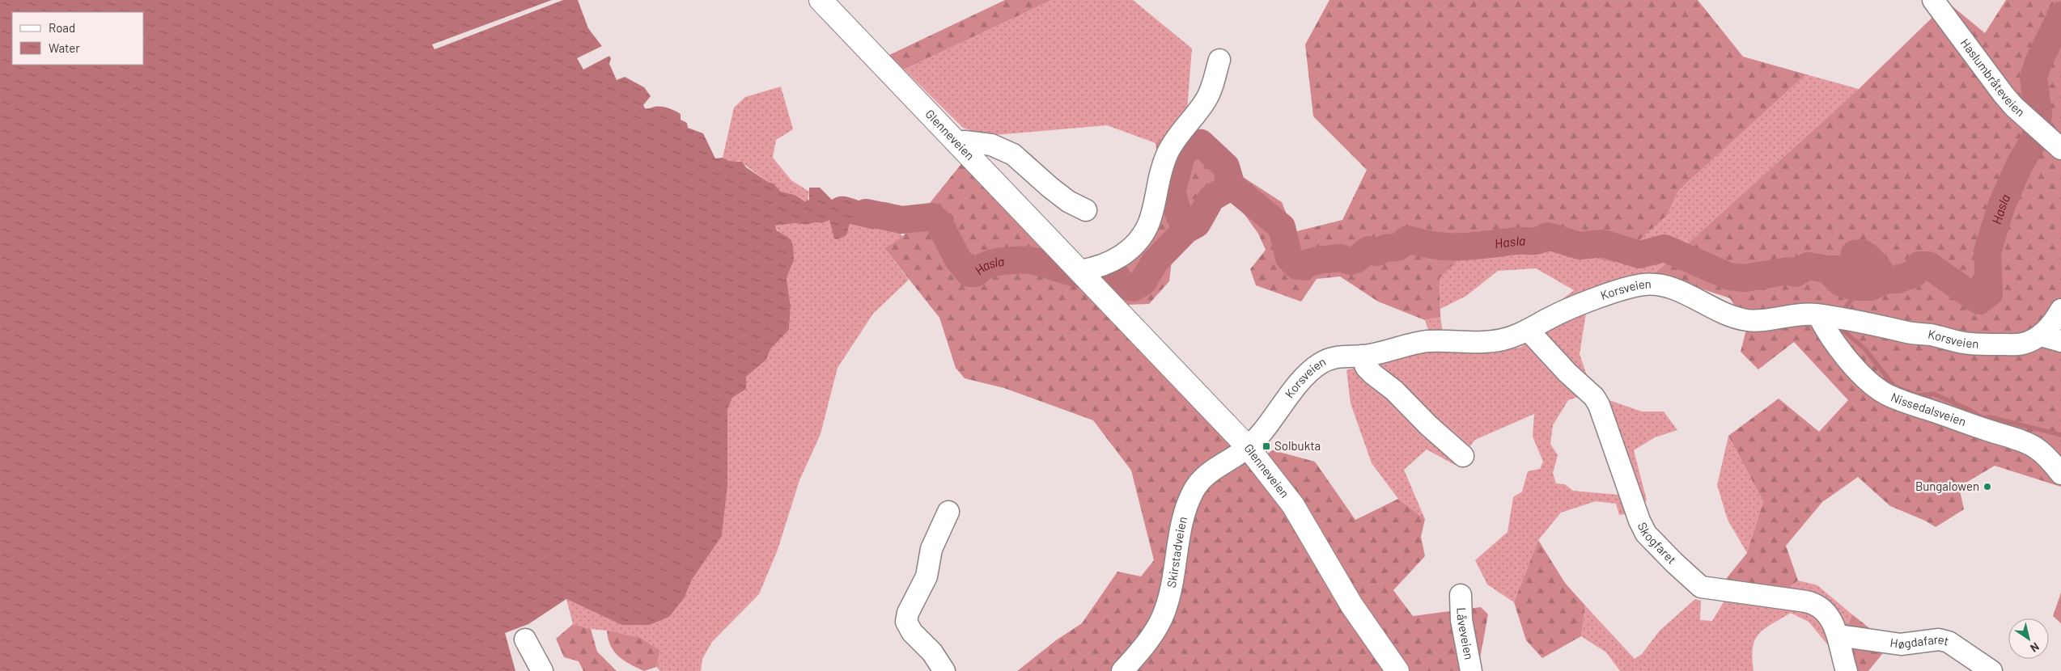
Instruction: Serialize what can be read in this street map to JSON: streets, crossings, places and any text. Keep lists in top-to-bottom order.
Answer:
{
  "streets": {
    "main road": ["Glenneveien"],
    "street": [
      "Haslumbråteveien",
      "Korsveien",
      "Nissedalsveien",
      "Skogfaret",
      "Skirstadveien",
      "Låveveien",
      "Høgdafaret"
    ]
  },
  "crossings": [
    ["Glenneveien", "Korsveien"],
    ["Glenneveien", "Skirstadveien"],
    ["Korsveien", "Nissedalsveien"],
    ["Korsveien", "Skogfaret"],
    ["Korsveien", "Skirstadveien"],
    ["Skogfaret", "Høgdafaret"]
  ],
  "water": ["Hasla"],
  "places": {
    "transit": ["Solbukta"],
    "other": ["Bungalowen"]
  },
  "legend": ["Road", "Water"],
  "north": "bottom right"
}
